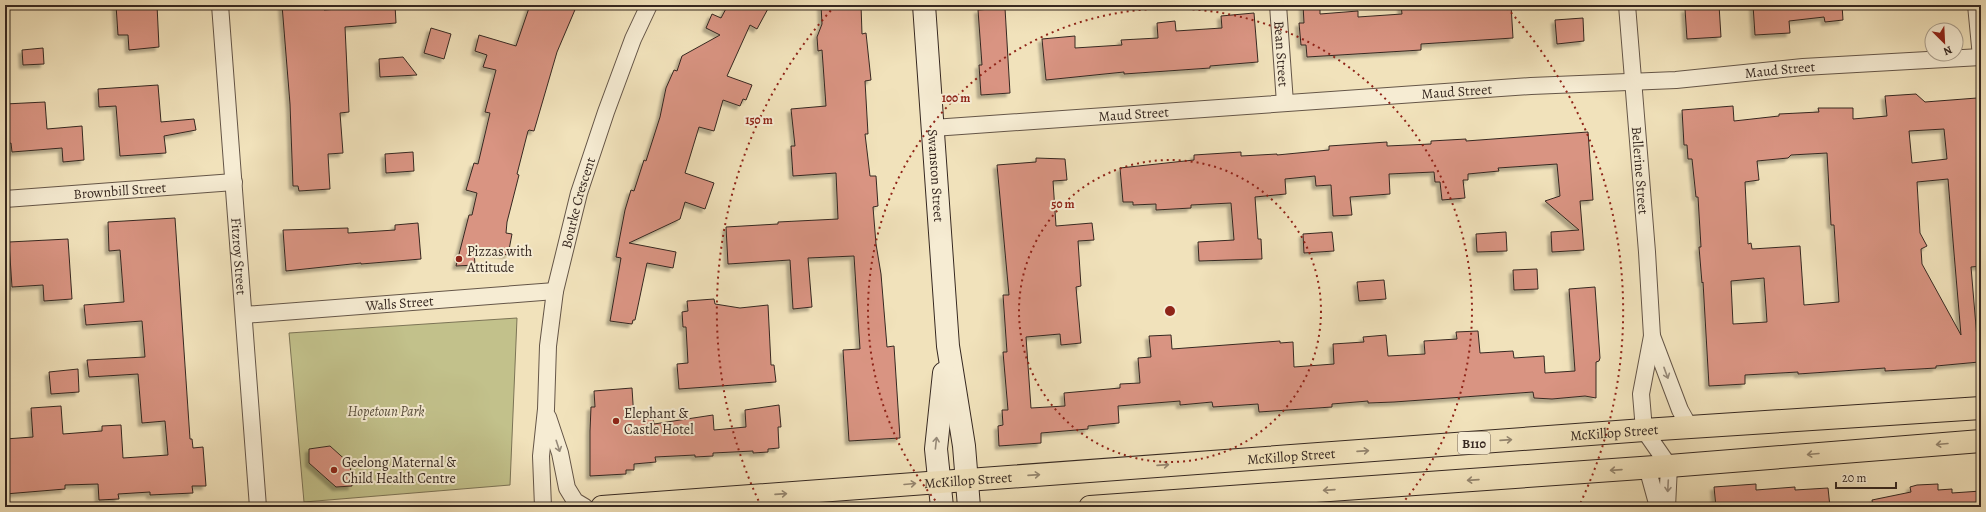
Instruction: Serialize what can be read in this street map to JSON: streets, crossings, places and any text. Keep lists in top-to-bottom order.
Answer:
{
  "streets": {
    "highway": ["McKillop Street", "B110"],
    "street": [
      "Bean Street",
      "Maud Street",
      "Bellerine Street",
      "Swanston Street",
      "Brownbill Street",
      "Bourke Crescent",
      "Fitzroy Street",
      "Walls Street"
    ]
  },
  "crossings": [
    ["Bean Street", "Maud Street"],
    ["Maud Street", "Bellerine Street"],
    ["Maud Street", "Swanston Street"],
    ["Bellerine Street", "McKillop Street"],
    ["Swanston Street", "McKillop Street"],
    ["Brownbill Street", "Fitzroy Street"],
    ["Bourke Crescent", "Walls Street"],
    ["Fitzroy Street", "Walls Street"]
  ],
  "parks": ["Hopetoun Park"],
  "places": ["Pizzas with Attitude", "Elephant & Castle Hotel", "Geelong Maternal & Child Health Centre"],
  "scale_bar": "20 m",
  "north": "bottom right",
  "rings": ["100 m", "150 m", "50 m"]
}
